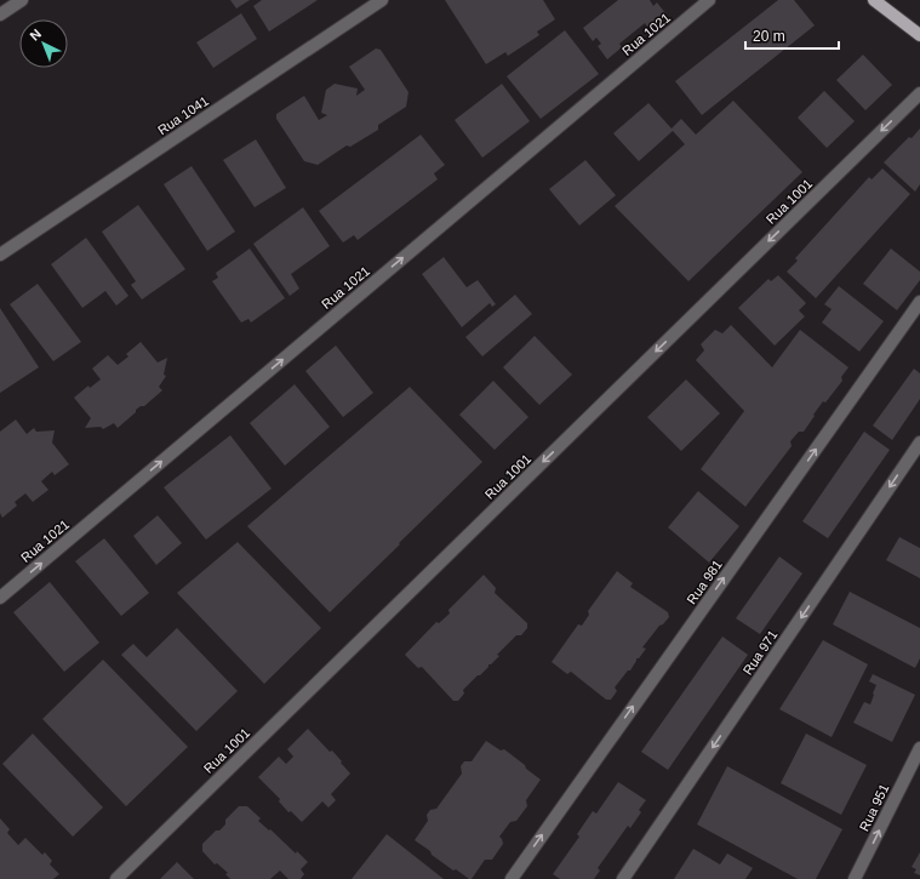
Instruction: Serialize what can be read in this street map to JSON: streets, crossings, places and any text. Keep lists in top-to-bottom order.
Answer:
{
  "streets": {
    "street": [
      "Rua 1021",
      "Rua 1041",
      "Rua 1001",
      "Rua 981",
      "Rua 971",
      "Rua 951"
    ]
  },
  "one_way": [
    "Rua 1021",
    "Rua 1001",
    "Rua 981",
    "Rua 971",
    "Rua 951"
  ],
  "scale_bar": "20 m",
  "north": "top left"
}
